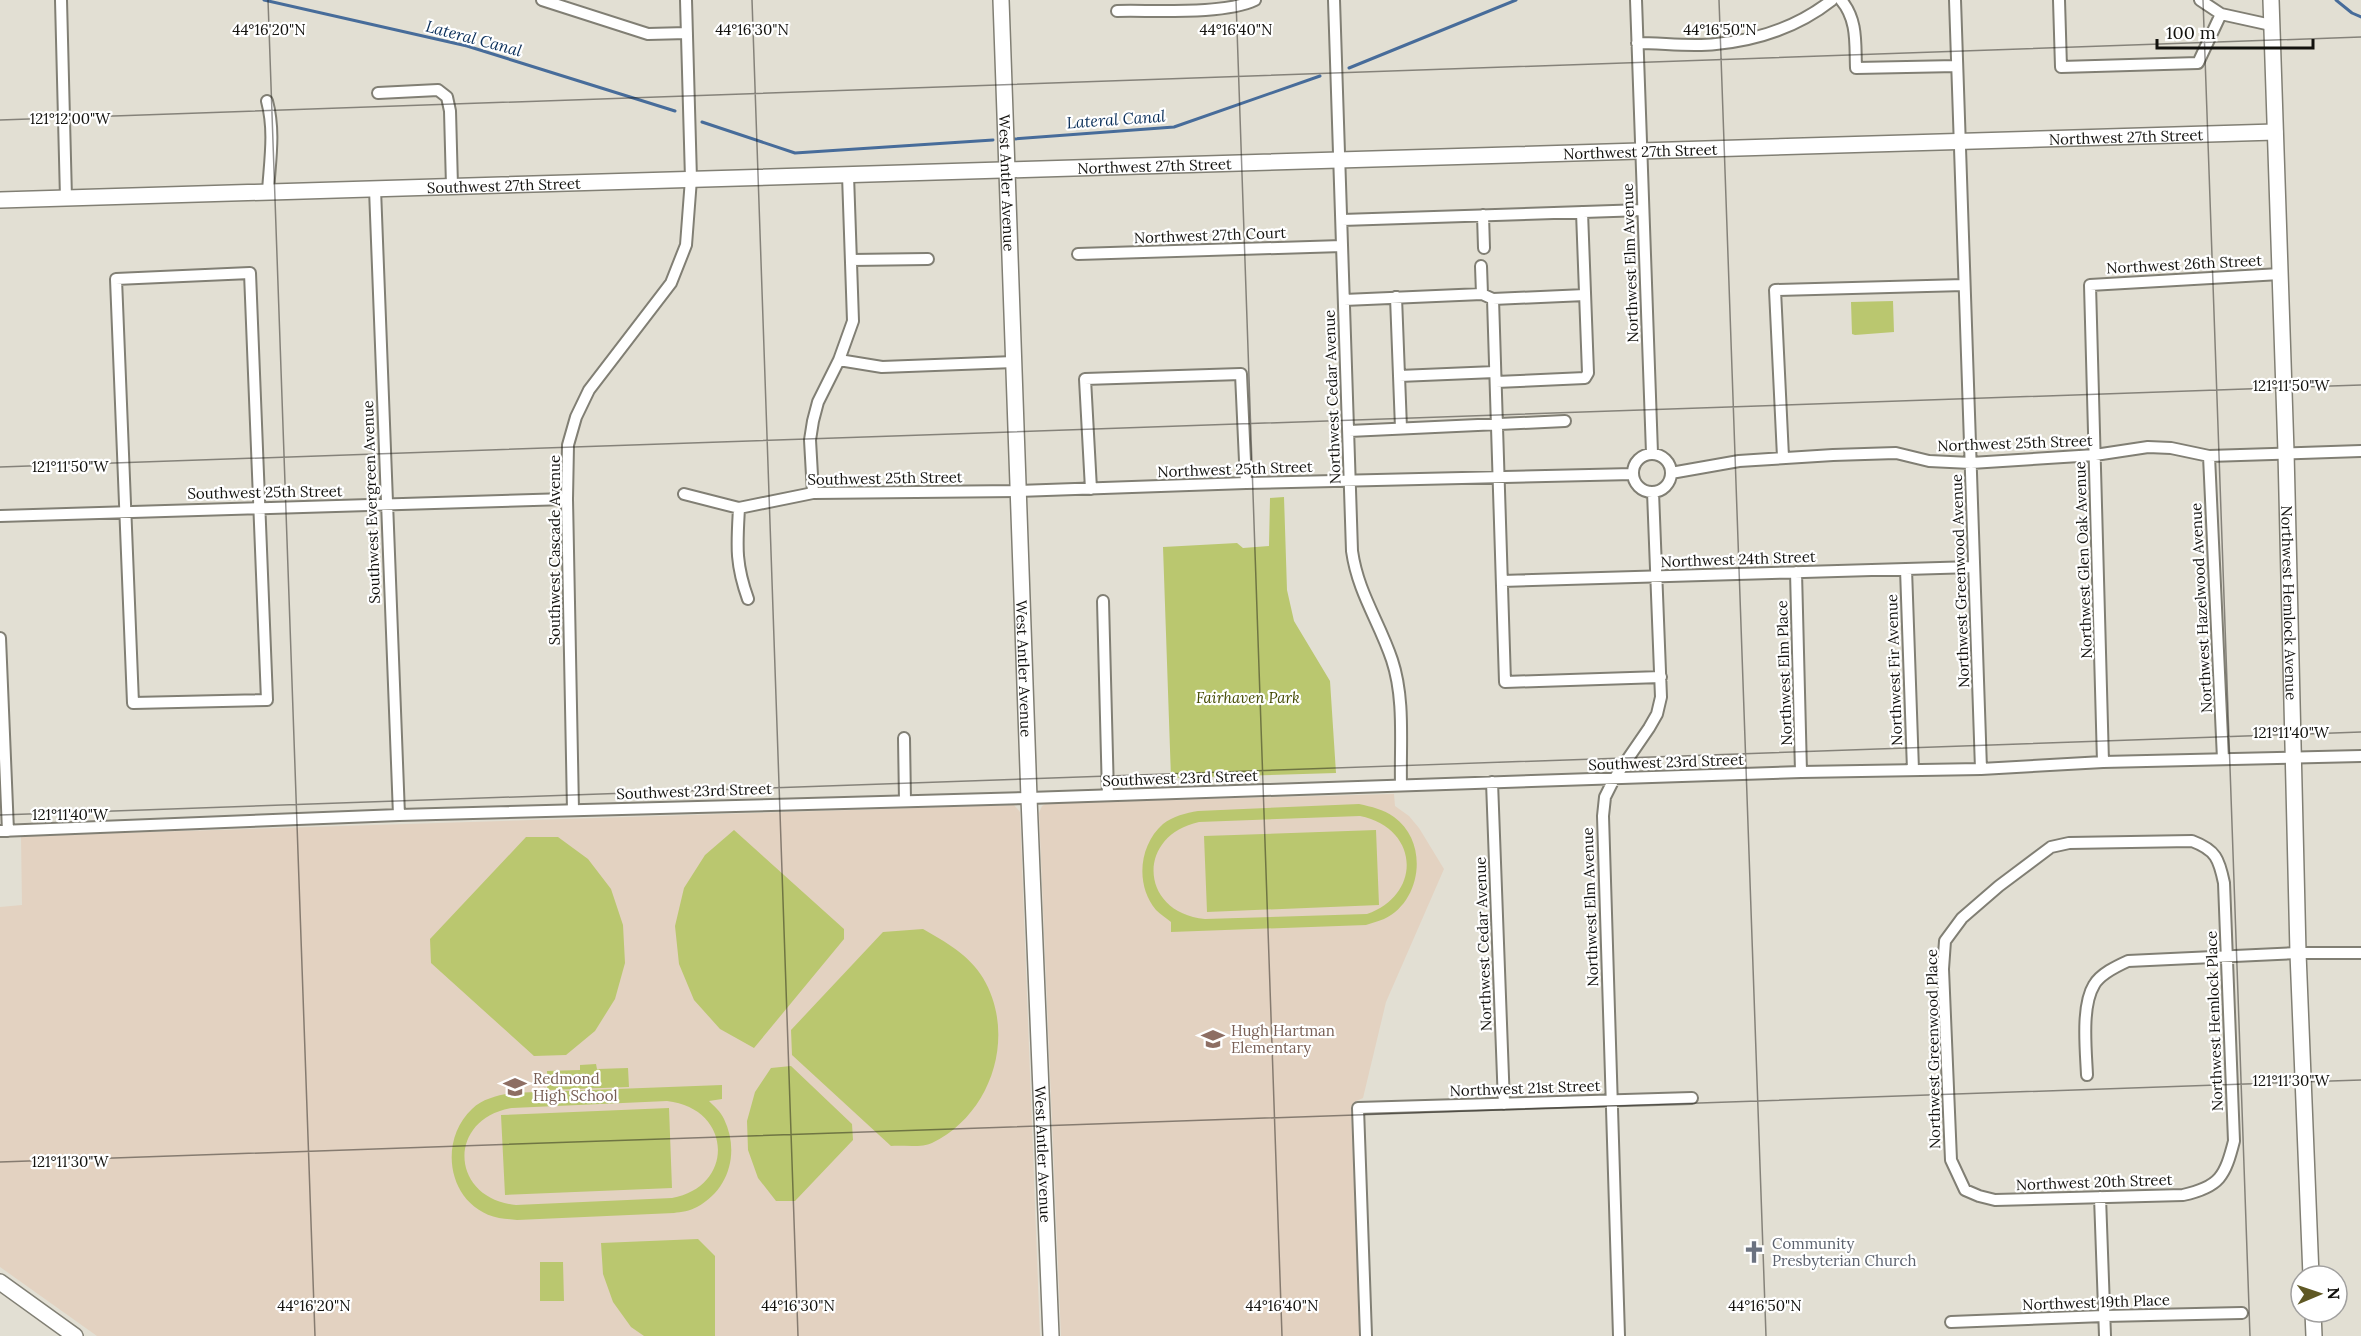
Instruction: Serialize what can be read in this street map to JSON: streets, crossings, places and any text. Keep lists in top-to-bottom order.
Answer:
{
  "streets": {
    "street": [
      "Northwest 27th Street",
      "West Antler Avenue",
      "Southwest 27th Street",
      "Northwest 27th Court",
      "Northwest Elm Avenue",
      "Northwest 26th Street",
      "Northwest Cedar Avenue",
      "Northwest 25th Street",
      "Southwest 25th Street",
      "Southwest Evergreen Avenue",
      "Southwest Cascade Avenue",
      "Northwest 24th Street",
      "Northwest Glen Oak Avenue",
      "Northwest Greenwood Avenue",
      "Northwest Hemlock Avenue",
      "Northwest Hazelwood Avenue",
      "Northwest Fir Avenue",
      "Northwest Elm Place",
      "Southwest 23rd Street",
      "Northwest Hemlock Place",
      "Northwest Greenwood Place",
      "Northwest 21st Street",
      "Northwest 20th Street",
      "Northwest 19th Place"
    ]
  },
  "crossings": [
    ["Northwest 27th Street", "West Antler Avenue"],
    ["Northwest 27th Street", "Southwest 27th Street"],
    ["Northwest 27th Street", "Northwest Elm Avenue"],
    ["Northwest 27th Street", "Northwest Cedar Avenue"],
    ["Northwest 27th Street", "Northwest Greenwood Avenue"],
    ["Northwest 27th Street", "Northwest Hemlock Avenue"],
    ["West Antler Avenue", "Southwest 27th Street"],
    ["West Antler Avenue", "Northwest 25th Street"],
    ["West Antler Avenue", "Southwest 25th Street"],
    ["West Antler Avenue", "Southwest 23rd Street"],
    ["Southwest 27th Street", "Southwest Evergreen Avenue"],
    ["Southwest 27th Street", "Southwest Cascade Avenue"],
    ["Northwest 27th Court", "Northwest Cedar Avenue"],
    ["Northwest Elm Avenue", "Northwest 25th Street"],
    ["Northwest Elm Avenue", "Northwest 24th Street"],
    ["Northwest Elm Avenue", "Southwest 23rd Street"],
    ["Northwest Elm Avenue", "Northwest 21st Street"],
    ["Northwest 26th Street", "Northwest Glen Oak Avenue"],
    ["Northwest 26th Street", "Northwest Hemlock Avenue"],
    ["Northwest Cedar Avenue", "Northwest 25th Street"],
    ["Northwest Cedar Avenue", "Southwest 23rd Street"],
    ["Northwest Cedar Avenue", "Northwest 21st Street"],
    ["Northwest 25th Street", "Southwest 25th Street"],
    ["Northwest 25th Street", "Northwest Glen Oak Avenue"],
    ["Northwest 25th Street", "Northwest Greenwood Avenue"],
    ["Northwest 25th Street", "Northwest Hemlock Avenue"],
    ["Northwest 25th Street", "Northwest Hazelwood Avenue"],
    ["Southwest 25th Street", "Southwest Evergreen Avenue"],
    ["Southwest 25th Street", "Southwest Cascade Avenue"],
    ["Southwest Evergreen Avenue", "Southwest 23rd Street"],
    ["Southwest Cascade Avenue", "Southwest 23rd Street"],
    ["Northwest 24th Street", "Northwest Greenwood Avenue"],
    ["Northwest 24th Street", "Northwest Fir Avenue"],
    ["Northwest 24th Street", "Northwest Elm Place"],
    ["Northwest Glen Oak Avenue", "Southwest 23rd Street"],
    ["Northwest Greenwood Avenue", "Southwest 23rd Street"],
    ["Northwest Hemlock Avenue", "Southwest 23rd Street"],
    ["Northwest Hazelwood Avenue", "Southwest 23rd Street"],
    ["Northwest Fir Avenue", "Southwest 23rd Street"],
    ["Northwest Elm Place", "Southwest 23rd Street"],
    ["Northwest Hemlock Place", "Northwest Greenwood Place"],
    ["Northwest Hemlock Place", "Northwest 20th Street"],
    ["Northwest Greenwood Place", "Northwest 20th Street"]
  ],
  "water": ["Lateral Canal"],
  "parks": ["Fairhaven Park"],
  "places": {
    "school or university": ["Hugh Hartman Elementary", "Redmond High School"],
    "church": ["Community Presbyterian Church"]
  },
  "scale_bar": "100 m",
  "north": "right",
  "coordinates": [
    "44°16'20\"N",
    "44°16'30\"N",
    "44°16'40\"N",
    "44°16'50\"N",
    "121°12'00\"W",
    "121°11'50\"W",
    "121°11'40\"W",
    "121°11'30\"W"
  ]
}
